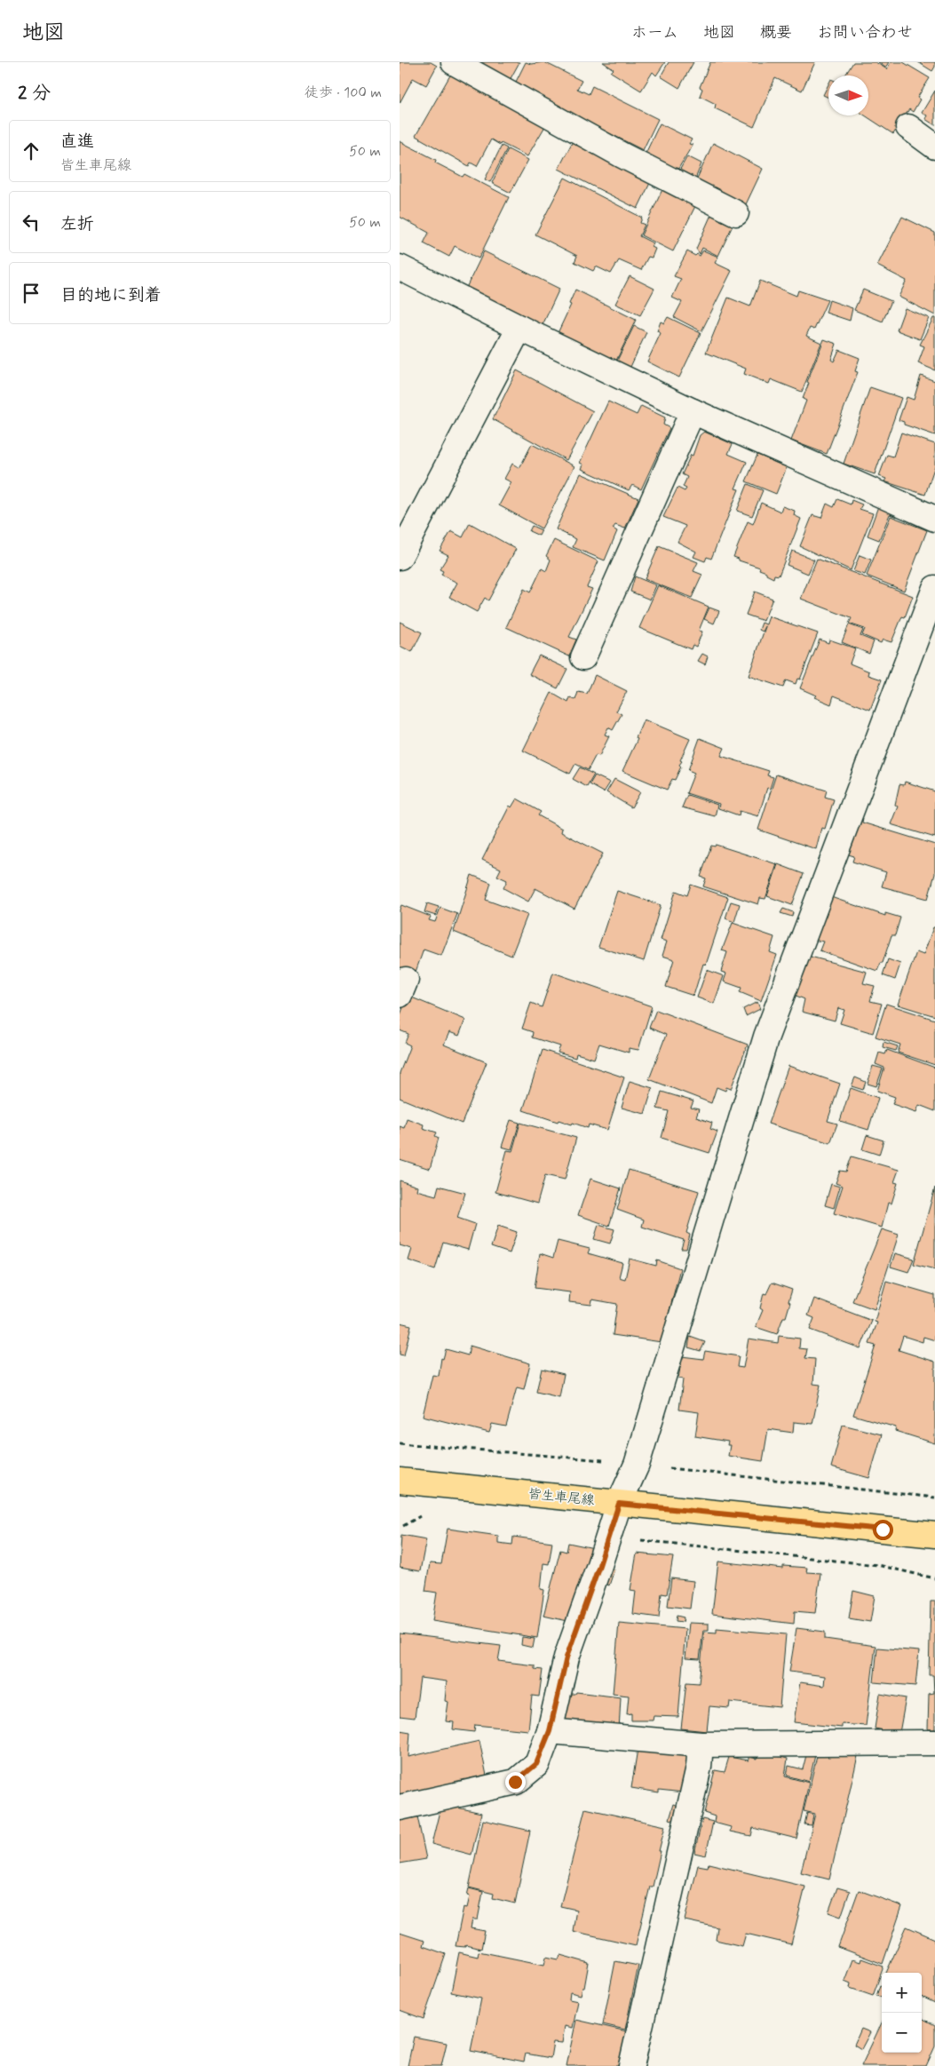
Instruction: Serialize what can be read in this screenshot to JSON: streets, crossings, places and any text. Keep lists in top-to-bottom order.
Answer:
{
  "streets": {
    "main road": ["皆生車尾線"]
  },
  "north": "right",
  "page": {
    "header": "地図",
    "nav": [
      "ホーム",
      "地図",
      "概要",
      "お問い合わせ"
    ],
    "heading": ["2 分", "徒歩 · 100 m"],
    "list": [
      ["直進", "皆生車尾線", "50 m"],
      ["左折", "50 m"],
      "目的地に到着"
    ],
    "map_buttons": ["+", "−"]
  }
}
